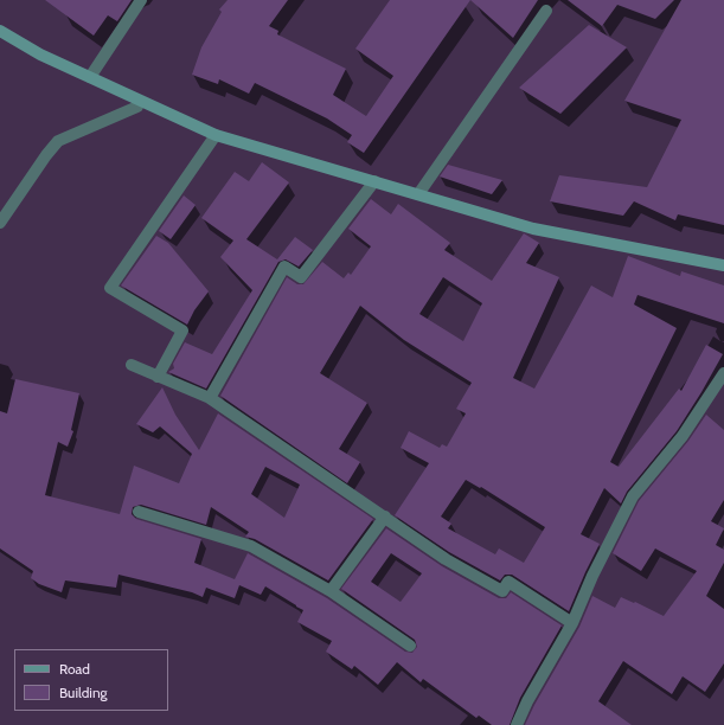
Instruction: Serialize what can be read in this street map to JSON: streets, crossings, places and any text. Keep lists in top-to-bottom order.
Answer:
{
  "legend": ["Road", "Building"]
}
